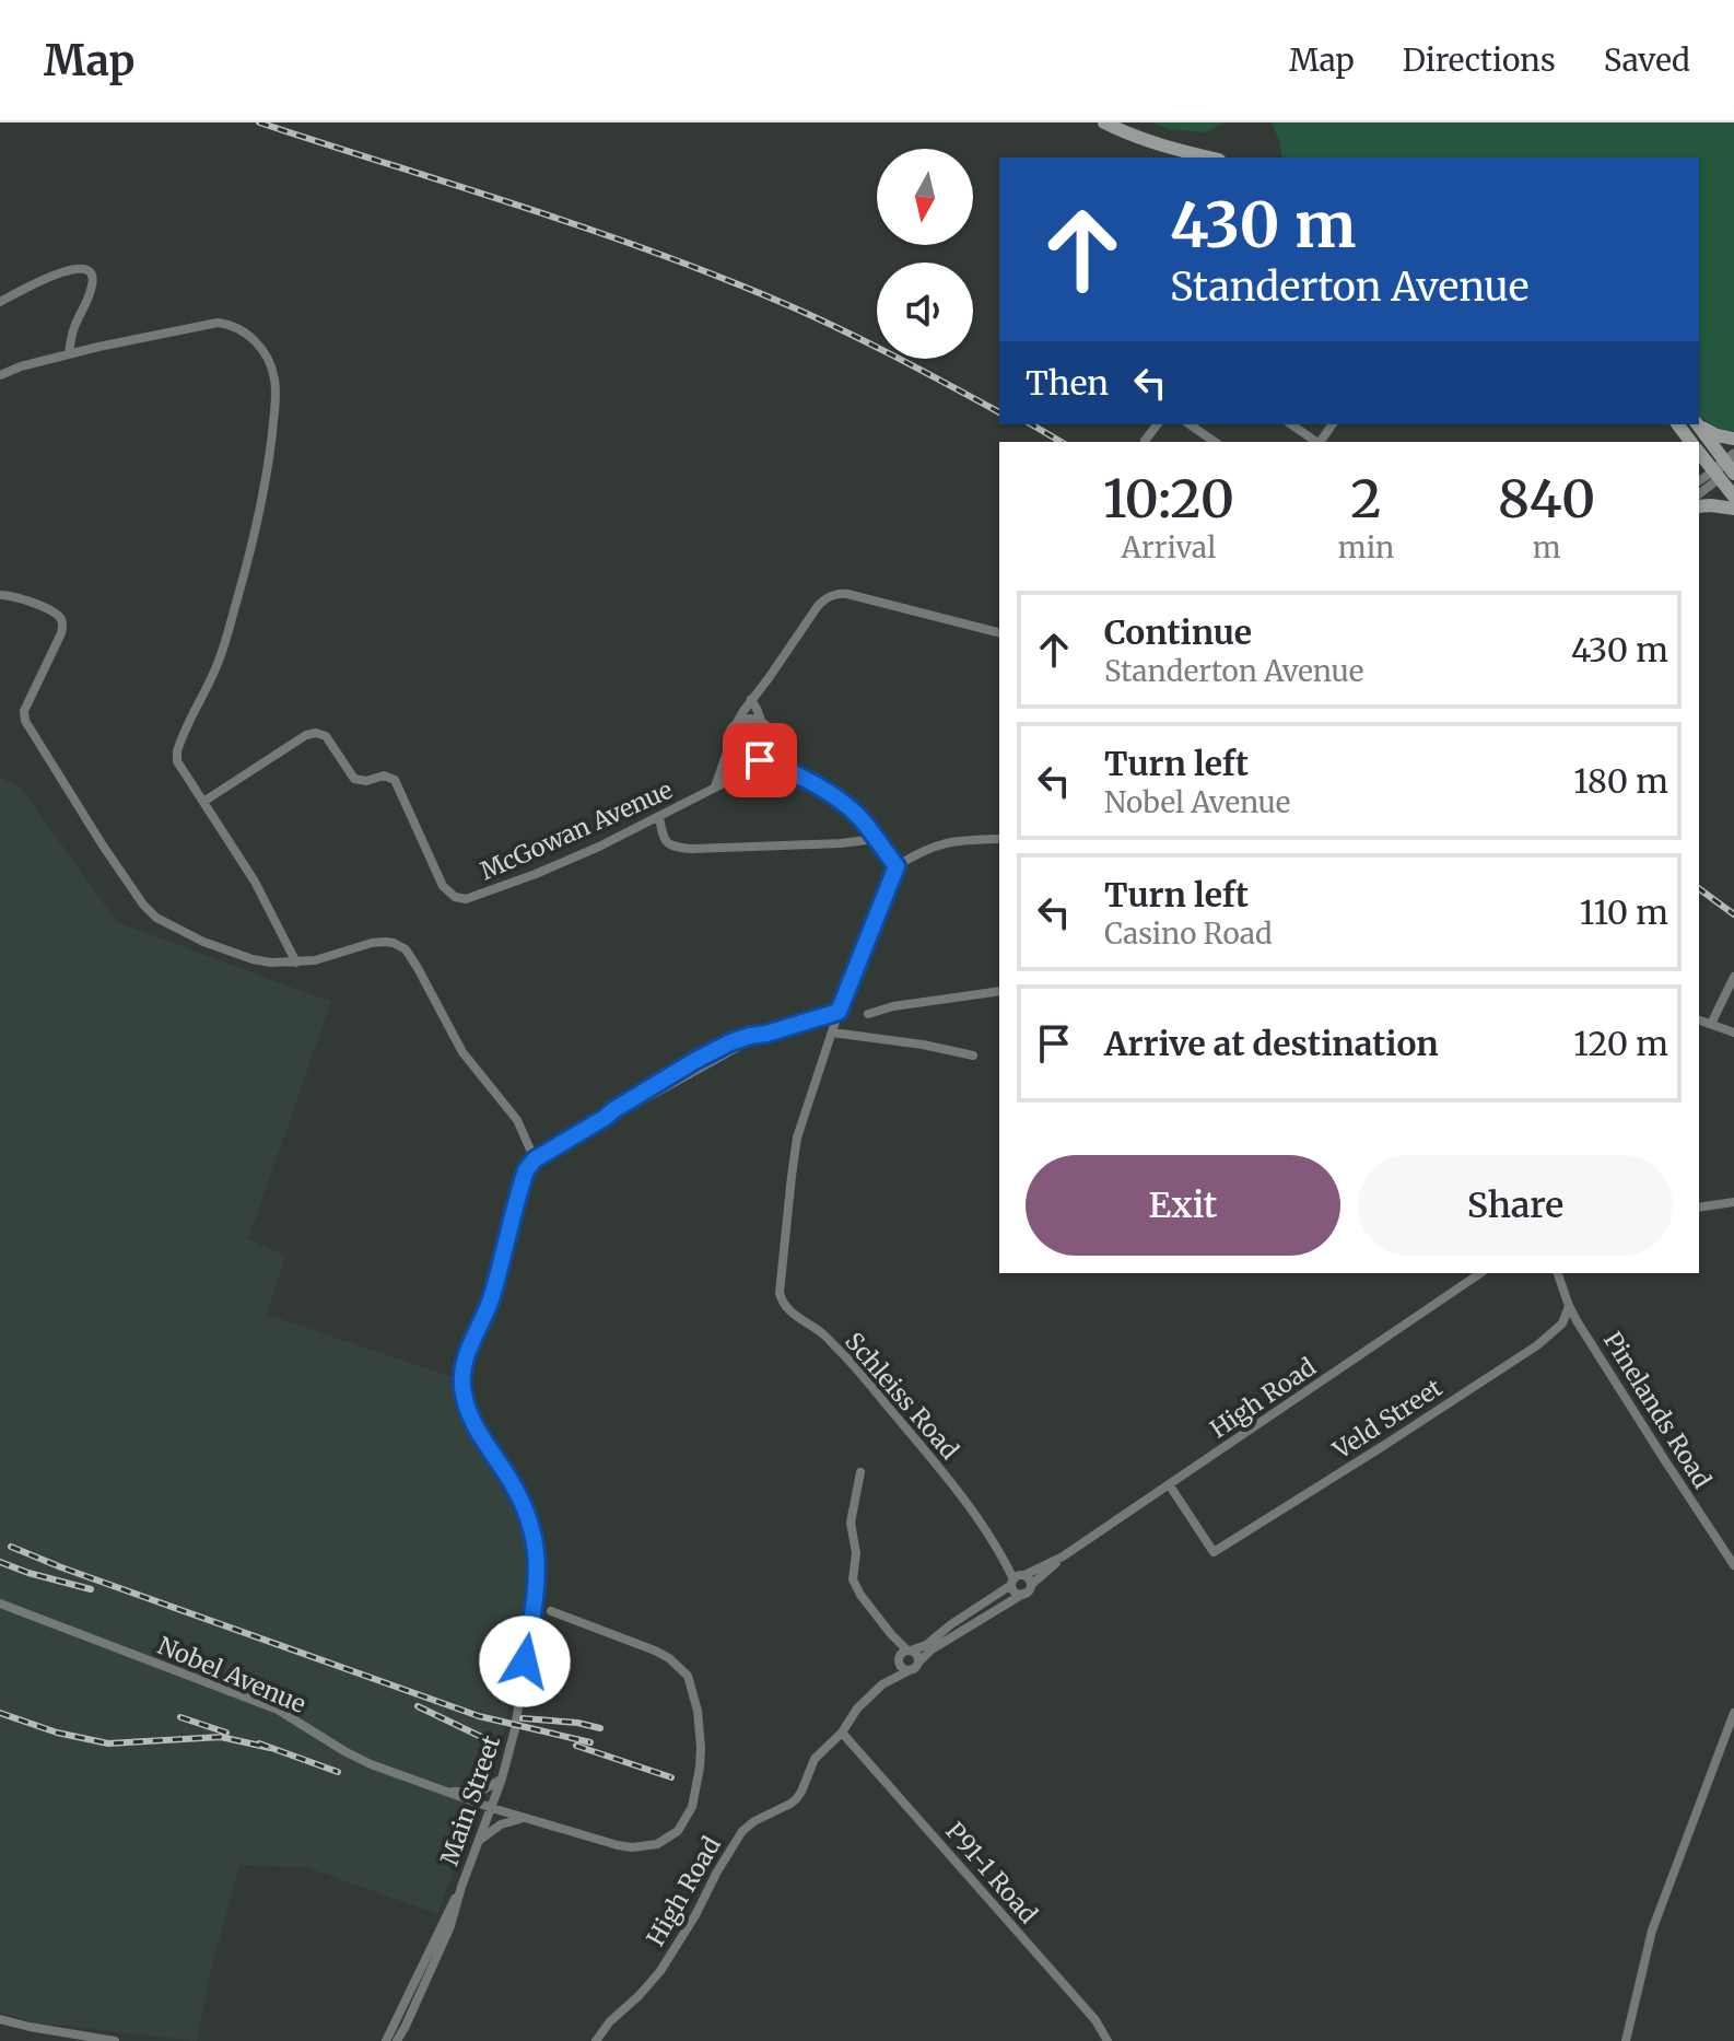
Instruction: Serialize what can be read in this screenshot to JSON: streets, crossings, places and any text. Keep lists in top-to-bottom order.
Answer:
{
  "streets": {
    "street": [
      "McGowan Avenue",
      "Schleiss Road",
      "High Road",
      "Pinelands Road",
      "Veld Street",
      "Nobel Avenue",
      "Main Street",
      "P91-1 Road"
    ]
  },
  "crossings": [
    ["Schleiss Road", "High Road"],
    ["High Road", "Veld Street"],
    ["High Road", "P91-1 Road"],
    ["Pinelands Road", "Veld Street"],
    ["Nobel Avenue", "Main Street"]
  ],
  "north": "bottom",
  "page": {
    "header": "Map",
    "nav": ["Map", "Directions", "Saved"],
    "turn": ["430 m", "Standerton Avenue"],
    "then": "Then",
    "eta": [
      "10:20",
      "Arrival",
      "2",
      "min",
      "840",
      "m"
    ],
    "list": [
      {
        "name": "Continue",
        "note": "Standerton Avenue",
        "value": "430 m"
      },
      {
        "name": "Turn left",
        "note": "Nobel Avenue",
        "value": "180 m"
      },
      {
        "name": "Turn left",
        "note": "Casino Road",
        "value": "110 m"
      },
      {
        "name": "Arrive at destination",
        "value": "120 m"
      }
    ],
    "buttons": ["Exit", "Share"]
  }
}
